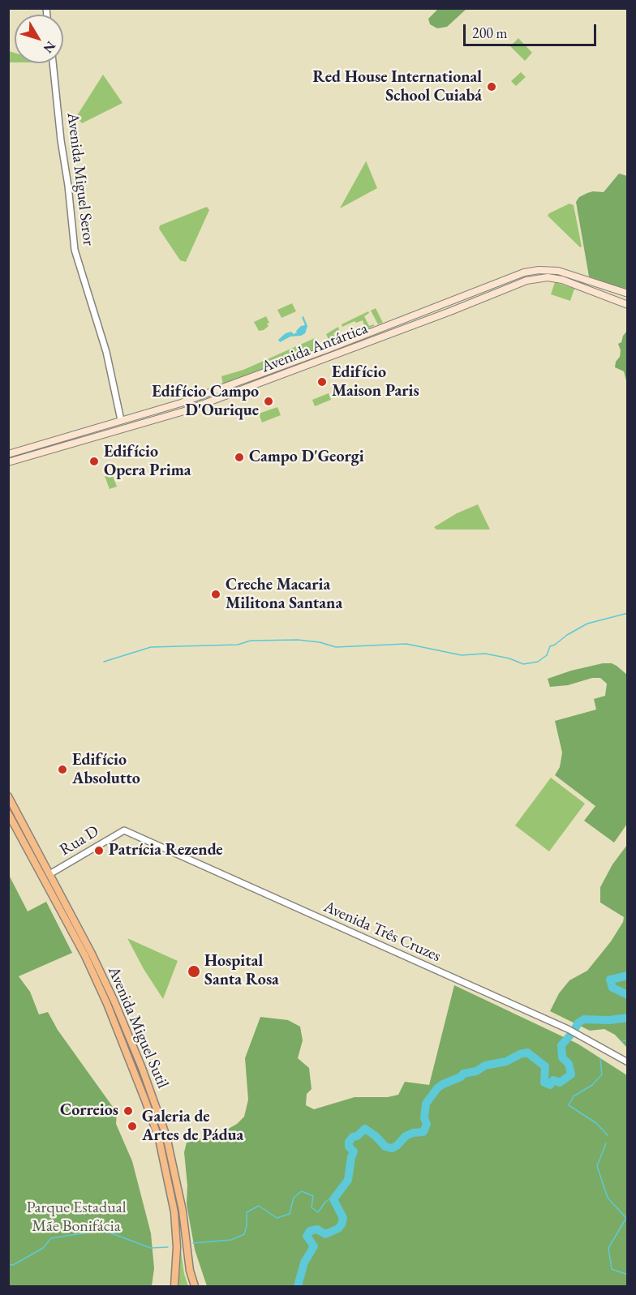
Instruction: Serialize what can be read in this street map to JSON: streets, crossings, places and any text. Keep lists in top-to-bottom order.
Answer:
{
  "streets": {
    "highway": ["Avenida Miguel Sutil"],
    "main road": ["Avenida Antártica"],
    "street": ["Avenida Miguel Seror", "Rua D", "Avenida Três Cruzes"]
  },
  "crossings": [
    ["Avenida Miguel Seror", "Avenida Antártica"],
    ["Rua D", "Avenida Três Cruzes"],
    ["Rua D", "Avenida Miguel Sutil"]
  ],
  "parks": ["Parque Estadual Mãe Bonifácia"],
  "places": [
    "Red House International School Cuiabá",
    "Edifício Maison Paris",
    "Edifício Campo D'Ourique",
    "Campo D'Georgi",
    "Edifício Opera Prima",
    "Creche Macaria Militona Santana",
    "Edifício Absolutto",
    "Patrícia Rezende",
    "Hospital Santa Rosa",
    "Correios",
    "Galeria de Artes de Pádua"
  ],
  "scale_bar": "200 m",
  "north": "bottom right"
}
